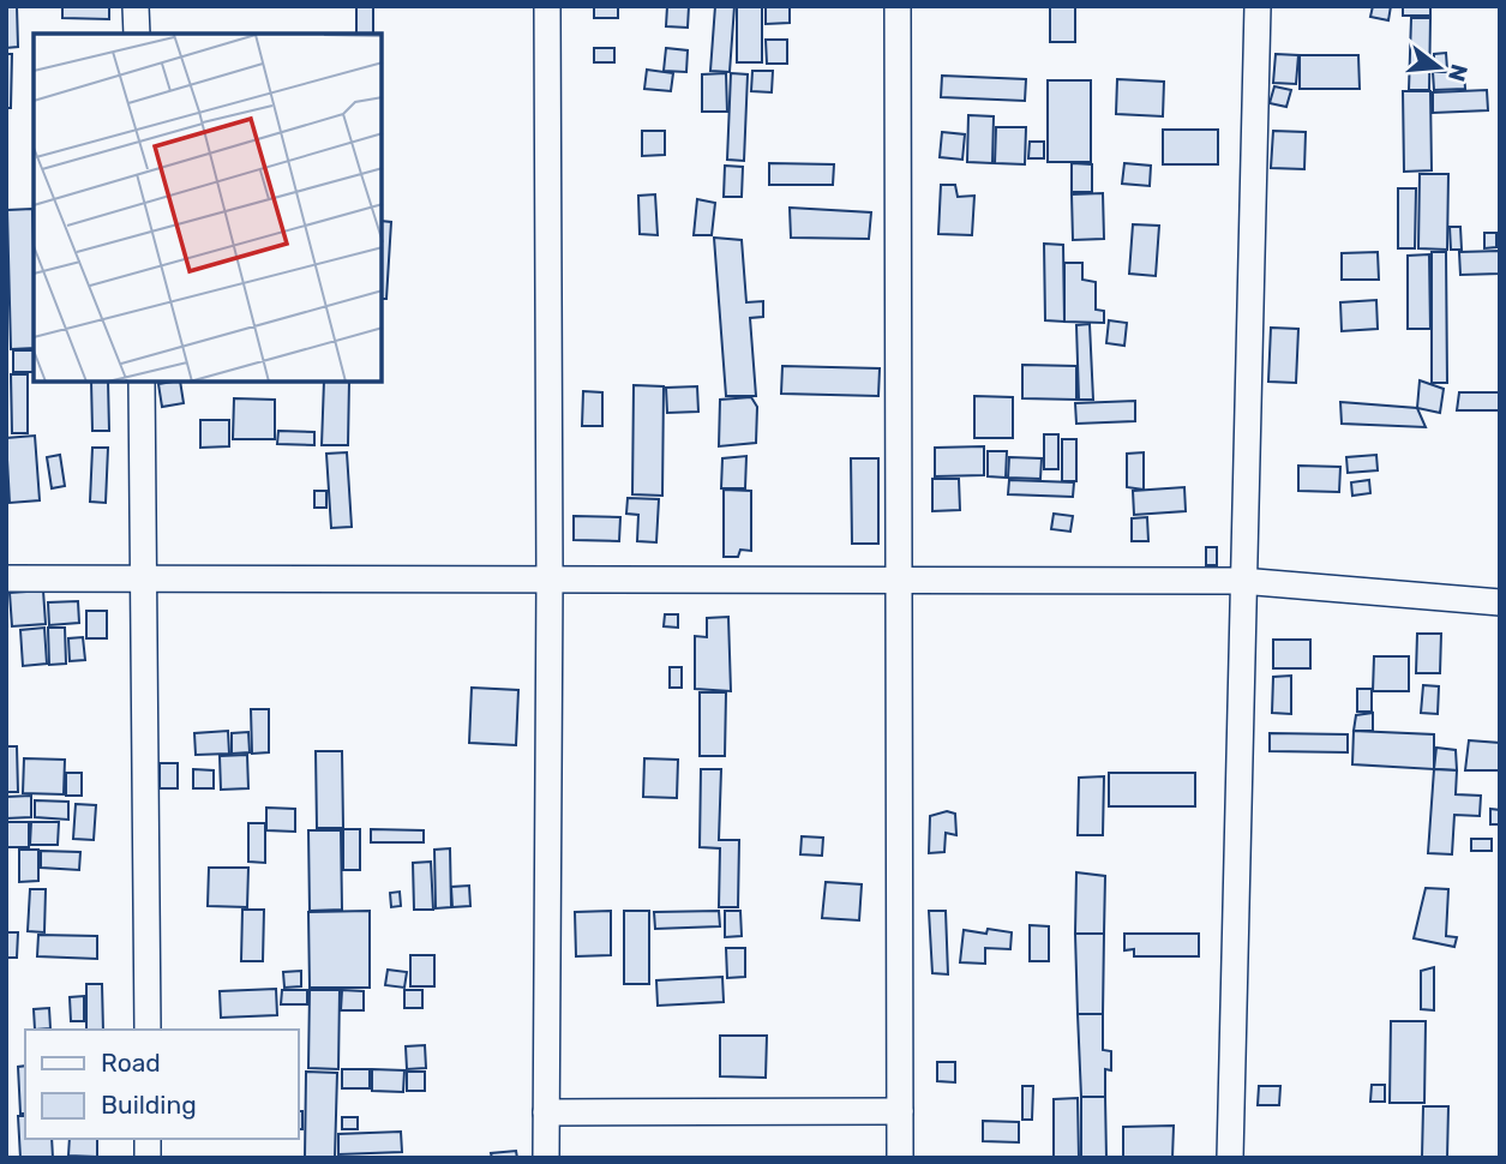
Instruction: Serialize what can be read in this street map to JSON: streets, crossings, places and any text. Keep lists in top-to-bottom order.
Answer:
{
  "legend": ["Road", "Building"],
  "north": "right"
}
